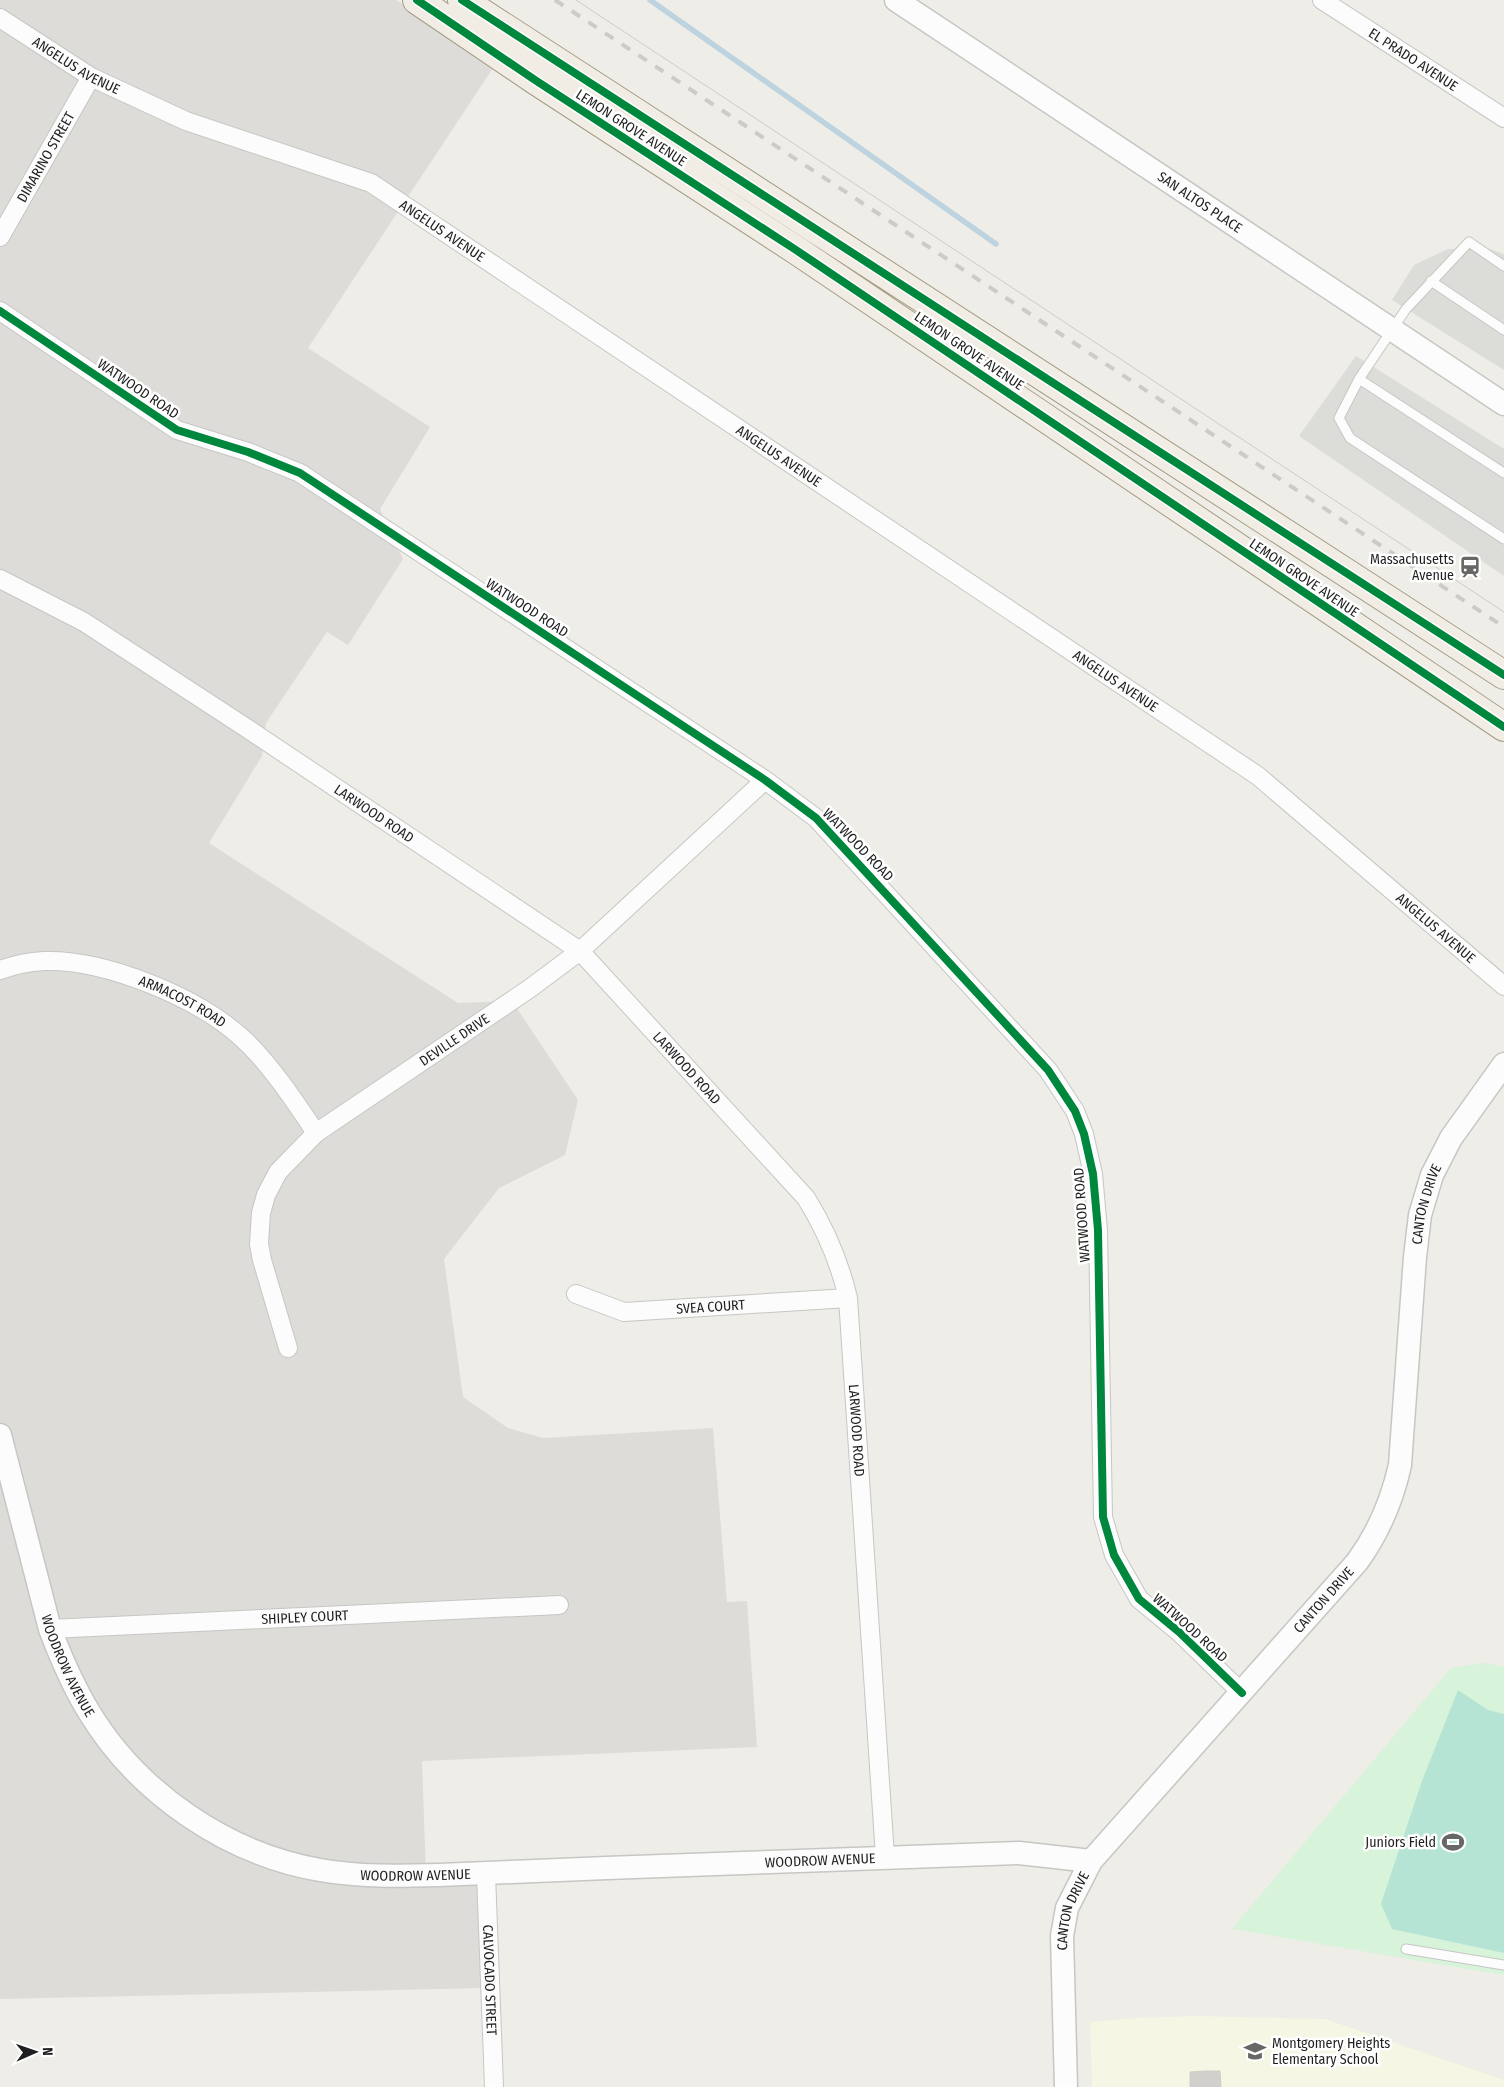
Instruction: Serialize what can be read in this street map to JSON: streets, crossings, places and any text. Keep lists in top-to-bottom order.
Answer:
{
  "streets": {
    "main road": ["LEMON GROVE AVENUE"],
    "street": [
      "EL PRADO AVENUE",
      "ANGELUS AVENUE",
      "DIMARINO STREET",
      "SAN ALTOS PLACE",
      "WATWOOD ROAD",
      "LARWOOD ROAD",
      "ARMACOST ROAD",
      "DEVILLE DRIVE",
      "CANTON DRIVE",
      "SVEA COURT",
      "SHIPLEY COURT",
      "WOODROW AVENUE",
      "CALVOCADO STREET"
    ]
  },
  "crossings": [
    ["ANGELUS AVENUE", "DIMARINO STREET"],
    ["WATWOOD ROAD", "DEVILLE DRIVE"],
    ["WATWOOD ROAD", "CANTON DRIVE"],
    ["LARWOOD ROAD", "DEVILLE DRIVE"],
    ["LARWOOD ROAD", "SVEA COURT"],
    ["LARWOOD ROAD", "WOODROW AVENUE"],
    ["ARMACOST ROAD", "DEVILLE DRIVE"],
    ["CANTON DRIVE", "WOODROW AVENUE"],
    ["SHIPLEY COURT", "WOODROW AVENUE"],
    ["WOODROW AVENUE", "CALVOCADO STREET"]
  ],
  "places": {
    "station": ["Massachusetts Avenue"],
    "sports": ["Juniors Field"],
    "school or university": ["Montgomery Heights Elementary School"]
  },
  "north": "right"
}
